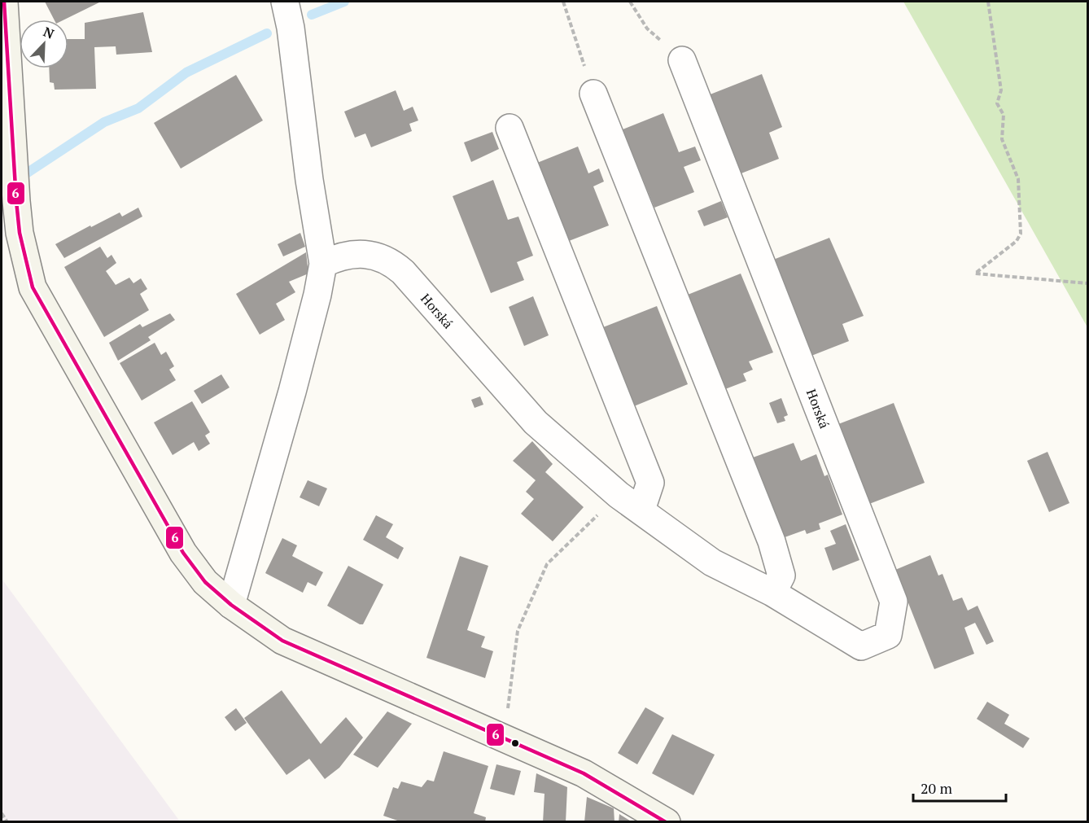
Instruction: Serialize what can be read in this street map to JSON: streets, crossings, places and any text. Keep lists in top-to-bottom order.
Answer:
{
  "streets": {
    "street": ["Horská"]
  },
  "lines": ["transit line 6"],
  "scale_bar": "20 m",
  "north": "top right"
}
